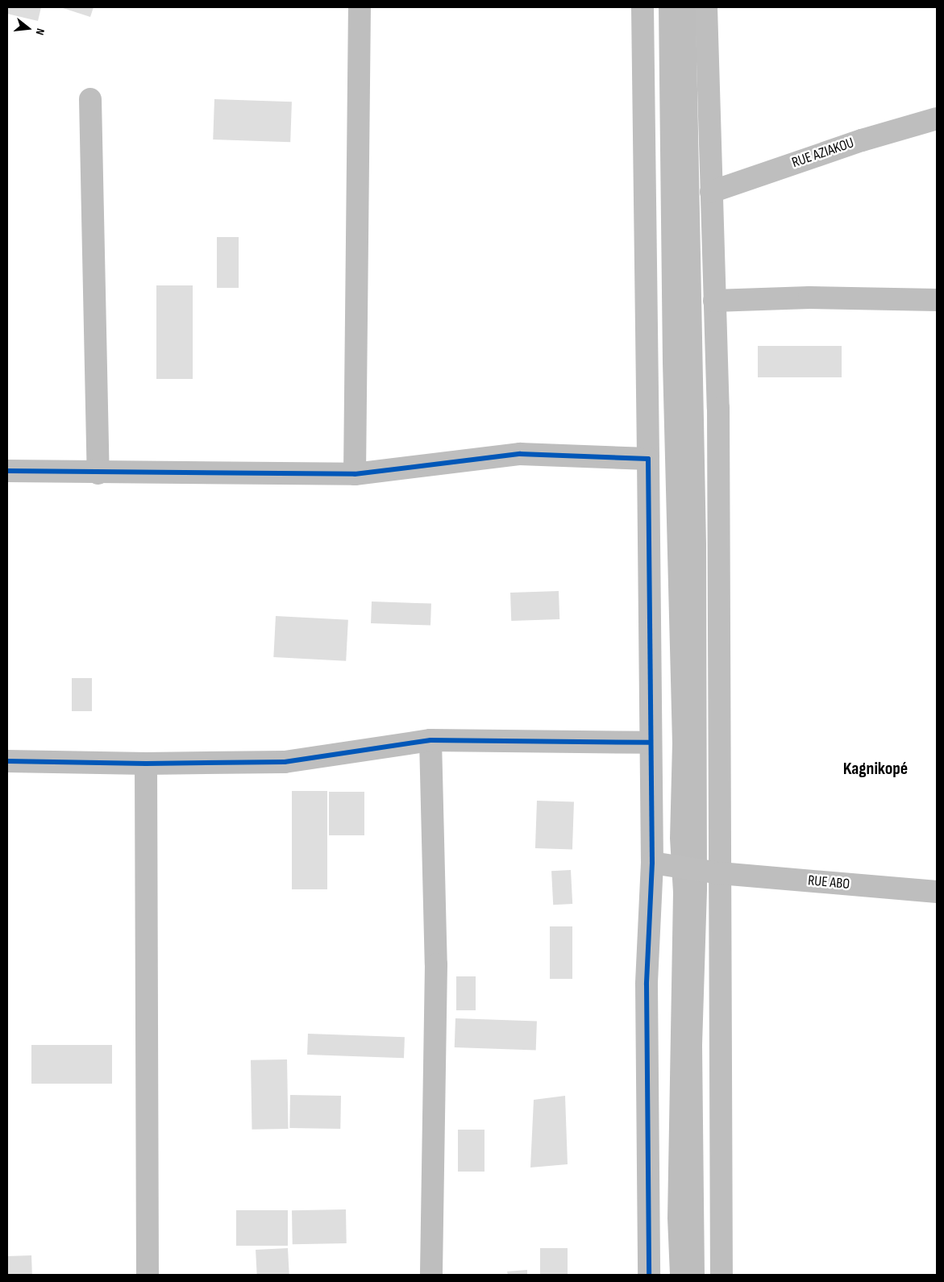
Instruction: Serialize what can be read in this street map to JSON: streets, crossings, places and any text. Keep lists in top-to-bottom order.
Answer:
{
  "streets": {
    "street": ["RUE AZIAKOU", "RUE ABO"]
  },
  "districts": ["Kagnikopé"],
  "north": "right"
}
